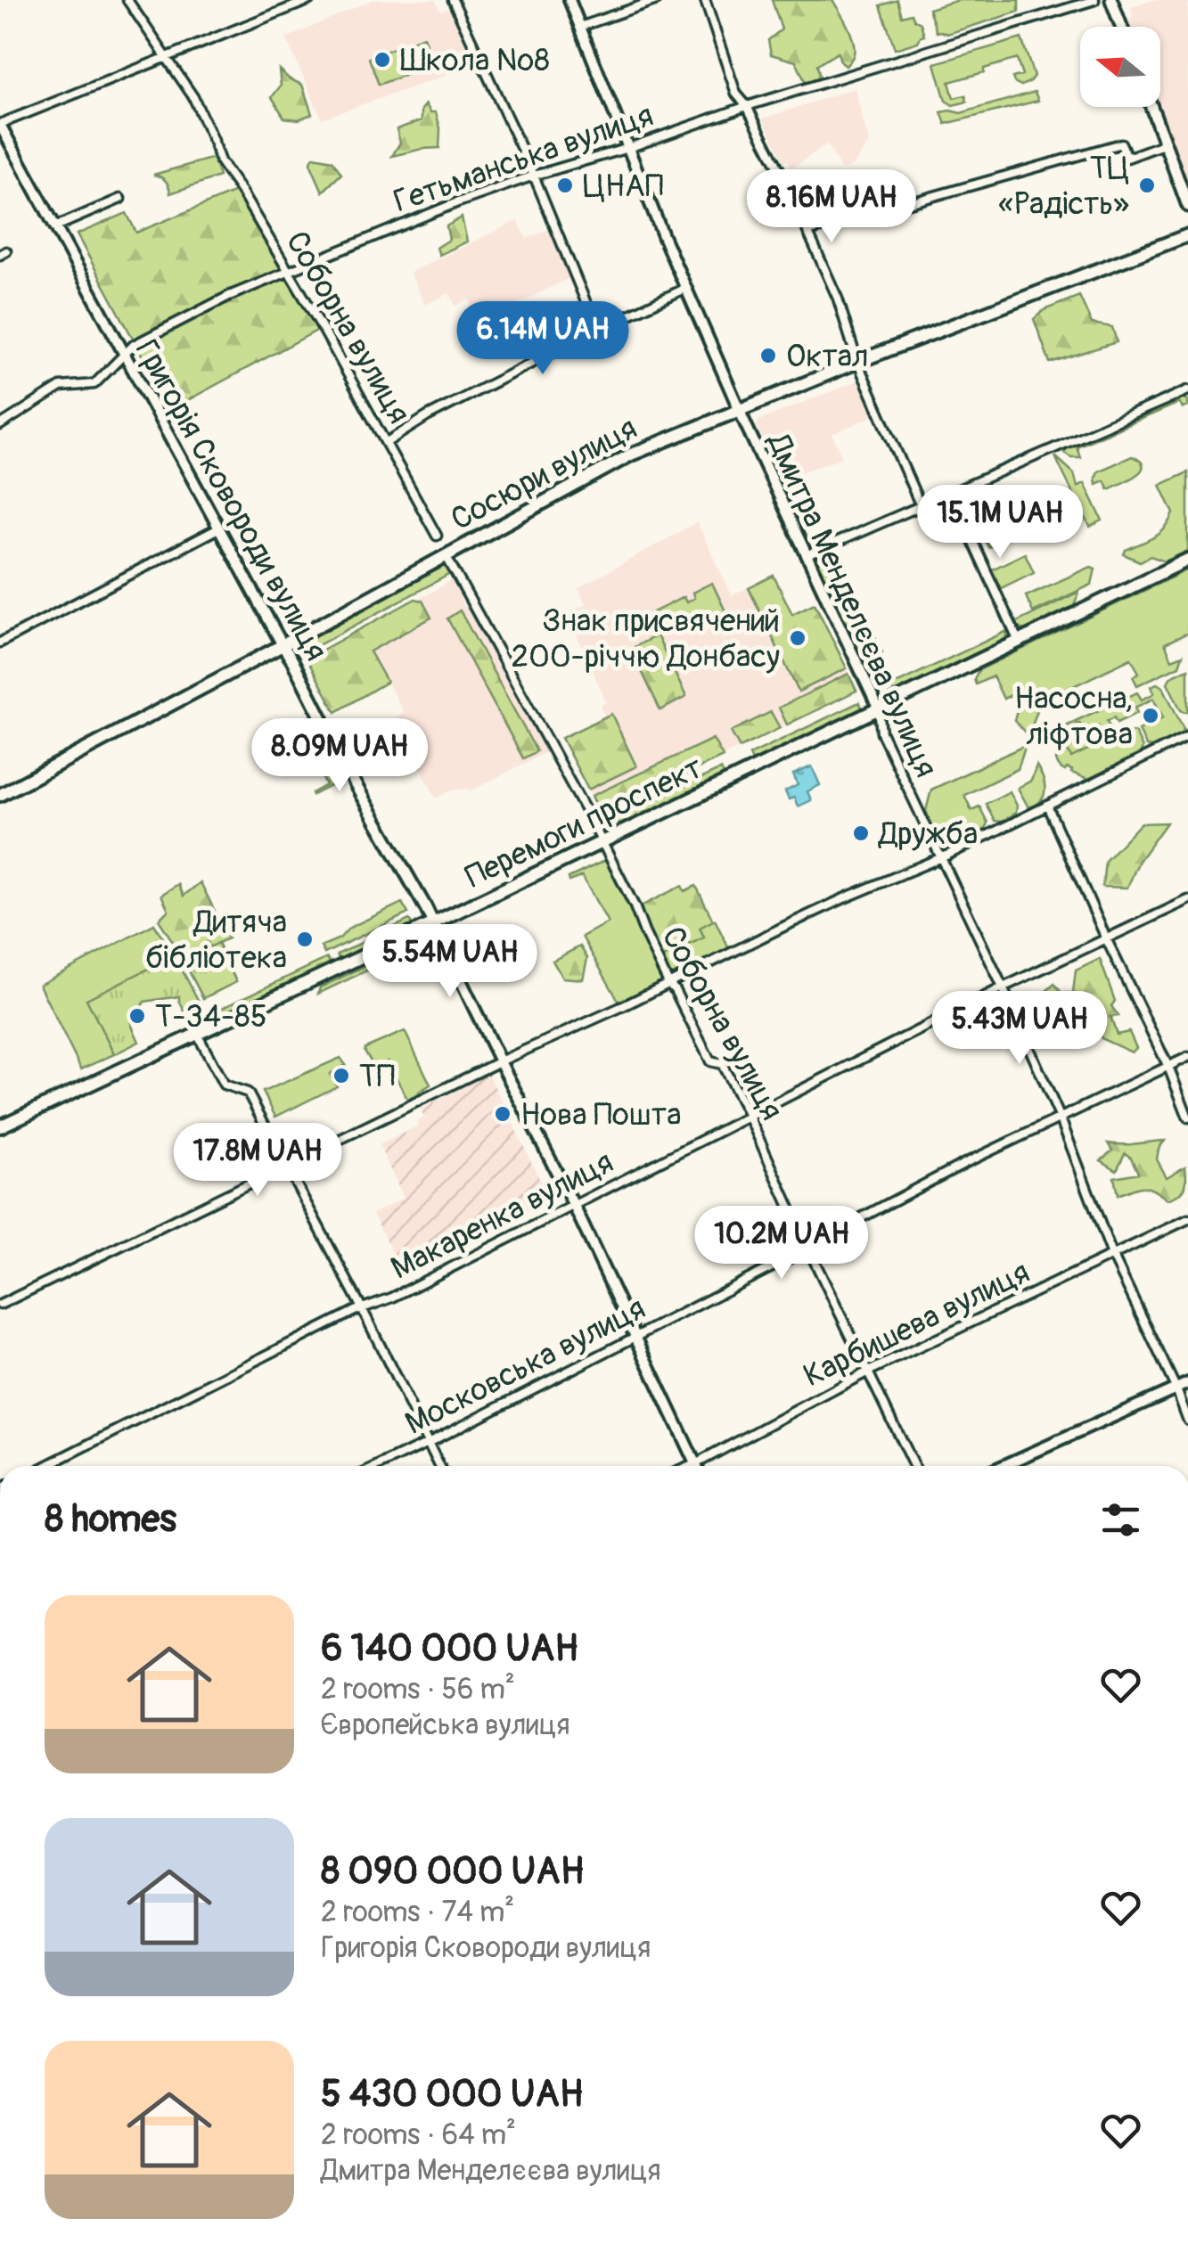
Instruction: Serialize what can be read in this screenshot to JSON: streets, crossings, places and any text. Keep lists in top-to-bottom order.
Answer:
{
  "streets": {
    "main road": ["Сосюри вулиця", "Григорія Сковороди вулиця", "Перемоги проспект"],
    "street": [
      "Гетьманська вулиця",
      "Соборна вулиця",
      "Дмитра Менделєєва вулиця",
      "Макаренка вулиця",
      "Карбишева вулиця",
      "Московська вулиця"
    ]
  },
  "crossings": [
    ["Гетьманська вулиця", "Соборна вулиця"],
    ["Гетьманська вулиця", "Григорія Сковороди вулиця"],
    ["Гетьманська вулиця", "Дмитра Менделєєва вулиця"],
    ["Соборна вулиця", "Сосюри вулиця"],
    ["Соборна вулиця", "Перемоги проспект"],
    ["Соборна вулиця", "Макаренка вулиця"],
    ["Соборна вулиця", "Карбишева вулиця"],
    ["Соборна вулиця", "Московська вулиця"],
    ["Сосюри вулиця", "Григорія Сковороди вулиця"],
    ["Сосюри вулиця", "Дмитра Менделєєва вулиця"],
    ["Григорія Сковороди вулиця", "Перемоги проспект"],
    ["Григорія Сковороди вулиця", "Макаренка вулиця"],
    ["Григорія Сковороди вулиця", "Карбишева вулиця"],
    ["Григорія Сковороди вулиця", "Московська вулиця"],
    ["Дмитра Менделєєва вулиця", "Перемоги проспект"],
    ["Дмитра Менделєєва вулиця", "Макаренка вулиця"],
    ["Дмитра Менделєєва вулиця", "Карбишева вулиця"],
    ["Дмитра Менделєєва вулиця", "Московська вулиця"]
  ],
  "places": [
    "Школа №8",
    "ЦНАП",
    "ТЦ «Радість»",
    "Октал",
    "Знак присвячений 200-річчю Донбасу",
    "Насосна, ліфтова",
    "Дружба",
    "Дитяча бiблiотека",
    "Т-34-85",
    "ТП",
    "Нова Пошта"
  ],
  "north": "left",
  "page": {
    "price": [
      "8.16M UAH",
      "6.14M UAH",
      "15.1M UAH",
      "8.09M UAH",
      "5.54M UAH",
      "5.43M UAH",
      "17.8M UAH",
      "10.2M UAH"
    ],
    "heading": "8 homes",
    "list": [
      {
        "name": "6 140 000 UAH",
        "note": "2 rooms · 56 m² · Європейська вулиця"
      },
      {
        "name": "8 090 000 UAH",
        "note": "2 rooms · 74 m² · Григорія Сковороди вулиця"
      },
      {
        "name": "5 430 000 UAH",
        "note": "2 rooms · 64 m² · Дмитра Менделєєва вулиця"
      }
    ]
  }
}
